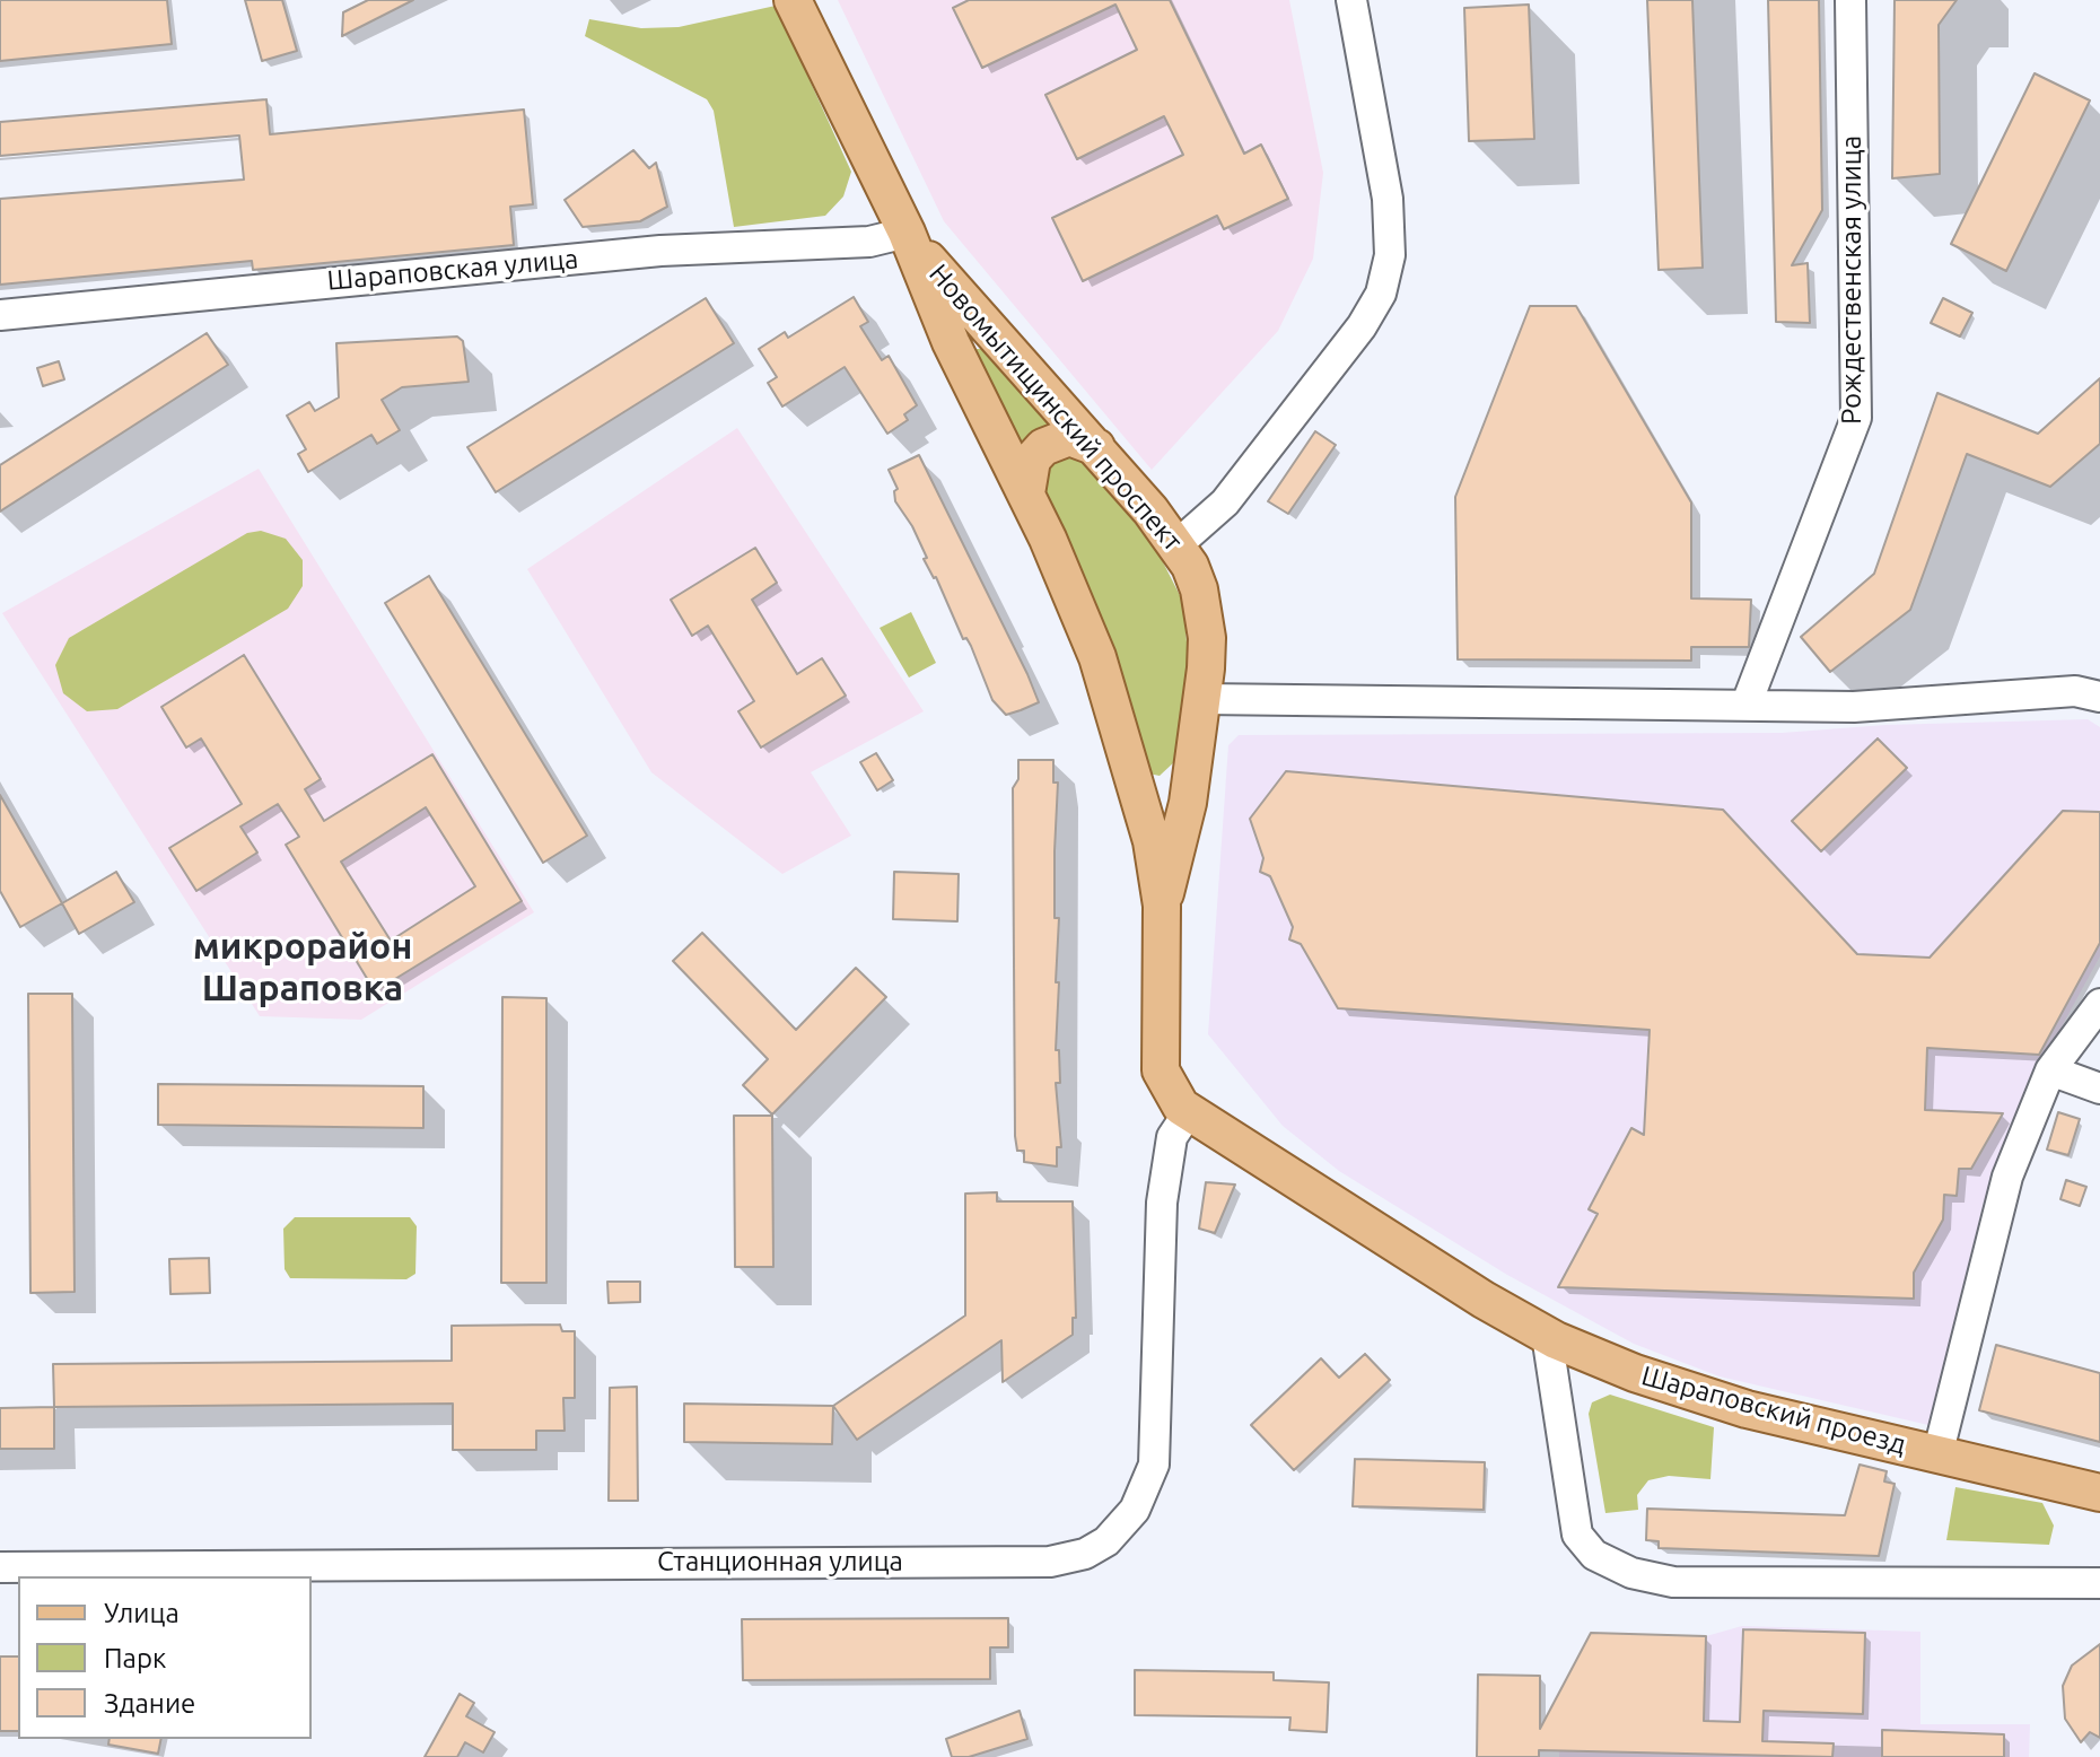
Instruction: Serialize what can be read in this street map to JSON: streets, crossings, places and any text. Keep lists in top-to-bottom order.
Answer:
{
  "streets": {
    "main road": ["Новомытищинский проспект", "Шараповский проезд"],
    "street": ["Шараповская улица", "Рождественская улица", "Станционная улица"]
  },
  "crossings": [
    ["Шараповская улица", "Новомытищинский проспект"],
    ["Новомытищинский проспект", "Шараповский проезд"],
    ["Новомытищинский проспект", "Станционная улица"],
    ["Шараповский проезд", "Станционная улица"]
  ],
  "districts": ["микрорайон Шараповка"],
  "legend": ["Улица", "Парк", "Здание"]
}
